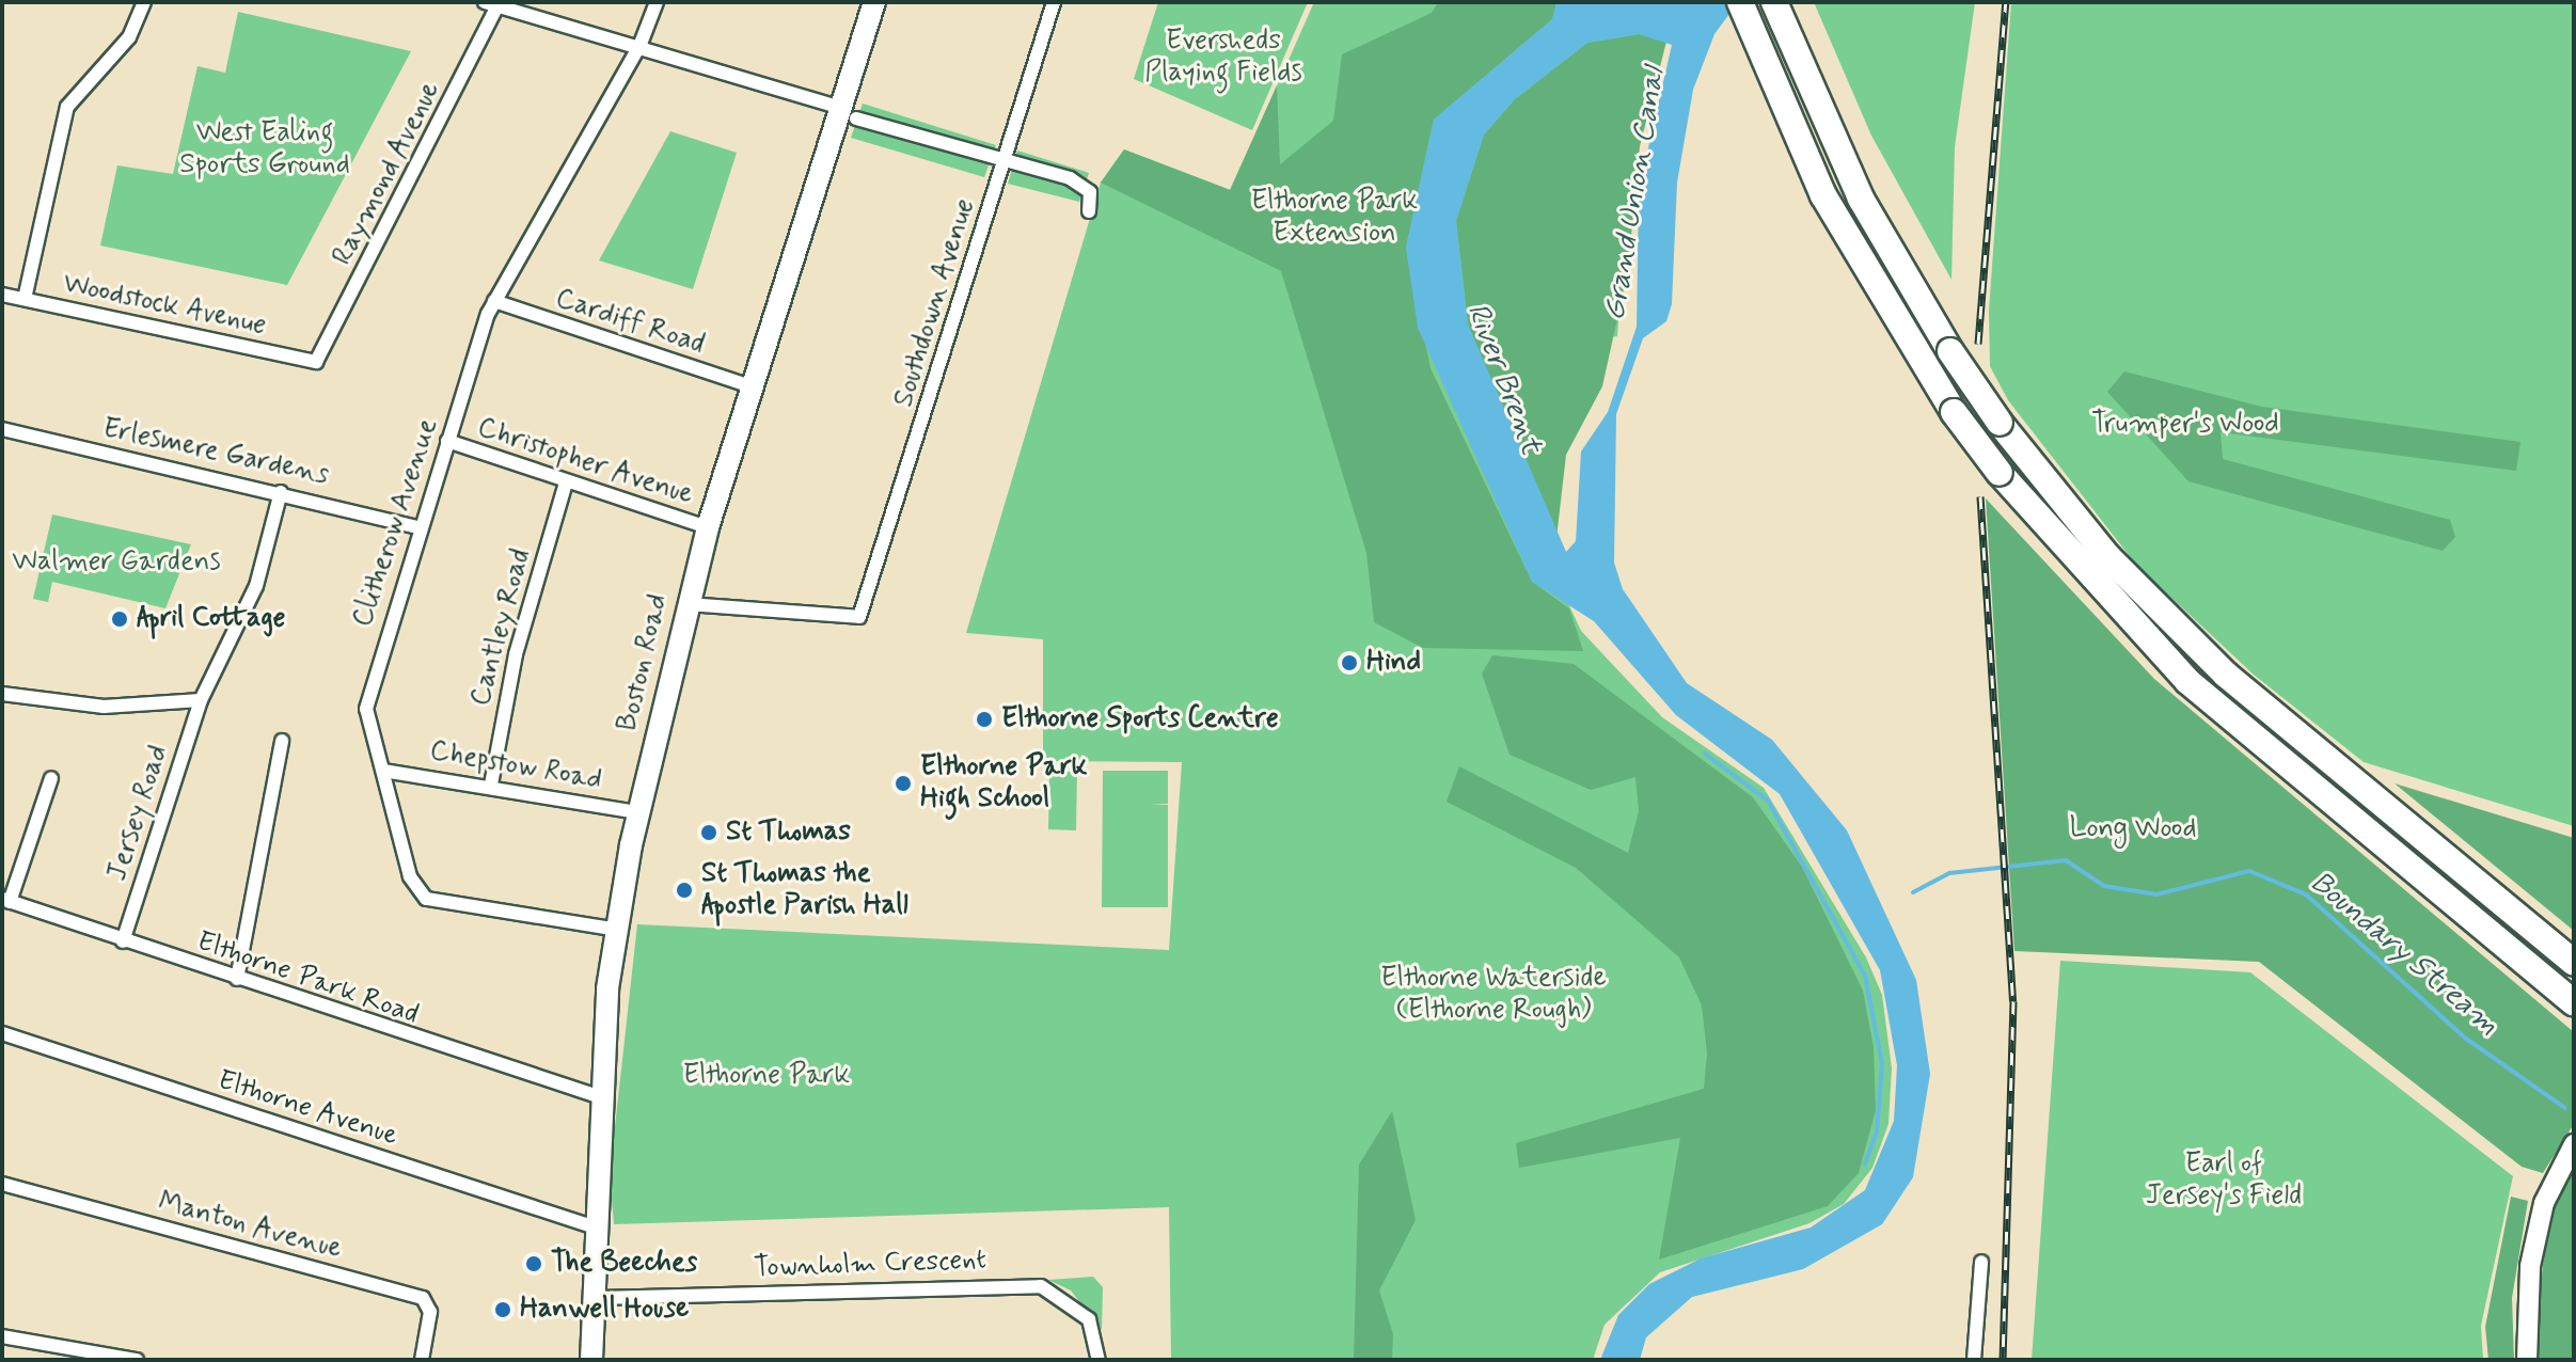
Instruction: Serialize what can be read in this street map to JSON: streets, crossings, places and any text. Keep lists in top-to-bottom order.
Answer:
{
  "streets": {
    "main road": ["Boston Road"],
    "street": [
      "Raymond Avenue",
      "Southdown Avenue",
      "Woodstock Avenue",
      "Cardiff Road",
      "Erlesmere Gardens",
      "Christopher Avenue",
      "Clitherow Avenue",
      "Cantley Road",
      "Chepstow Road",
      "Jersey Road",
      "Elthorne Park Road",
      "Elthorne Avenue",
      "Manton Avenue",
      "Townholm Crescent"
    ]
  },
  "crossings": [
    ["Raymond Avenue", "Woodstock Avenue"],
    ["Southdown Avenue", "Boston Road"],
    ["Cardiff Road", "Clitherow Avenue"],
    ["Cardiff Road", "Boston Road"],
    ["Erlesmere Gardens", "Clitherow Avenue"],
    ["Erlesmere Gardens", "Jersey Road"],
    ["Christopher Avenue", "Clitherow Avenue"],
    ["Christopher Avenue", "Cantley Road"],
    ["Christopher Avenue", "Boston Road"],
    ["Clitherow Avenue", "Boston Road"],
    ["Clitherow Avenue", "Chepstow Road"],
    ["Cantley Road", "Chepstow Road"],
    ["Boston Road", "Chepstow Road"],
    ["Boston Road", "Elthorne Park Road"],
    ["Boston Road", "Elthorne Avenue"],
    ["Boston Road", "Townholm Crescent"],
    ["Jersey Road", "Elthorne Park Road"]
  ],
  "water": ["Grand Union Canal", "River Brent", "Boundary Stream"],
  "parks": [
    "Eversheds Playing Fields",
    "West Ealing Sports Ground",
    "Elthorne Park Extension",
    "Trumper's Wood",
    "Walmer Gardens",
    "Long Wood",
    "Elthorne Waterside (Elthorne Rough)",
    "Elthorne Park",
    "Earl of Jersey's Field"
  ],
  "places": [
    "April Cottage",
    "Hind",
    "Elthorne Sports Centre",
    "Elthorne Park High School",
    "St Thomas",
    "St Thomas the Apostle Parish Hall",
    "The Beeches",
    "Hanwell House"
  ]
}
